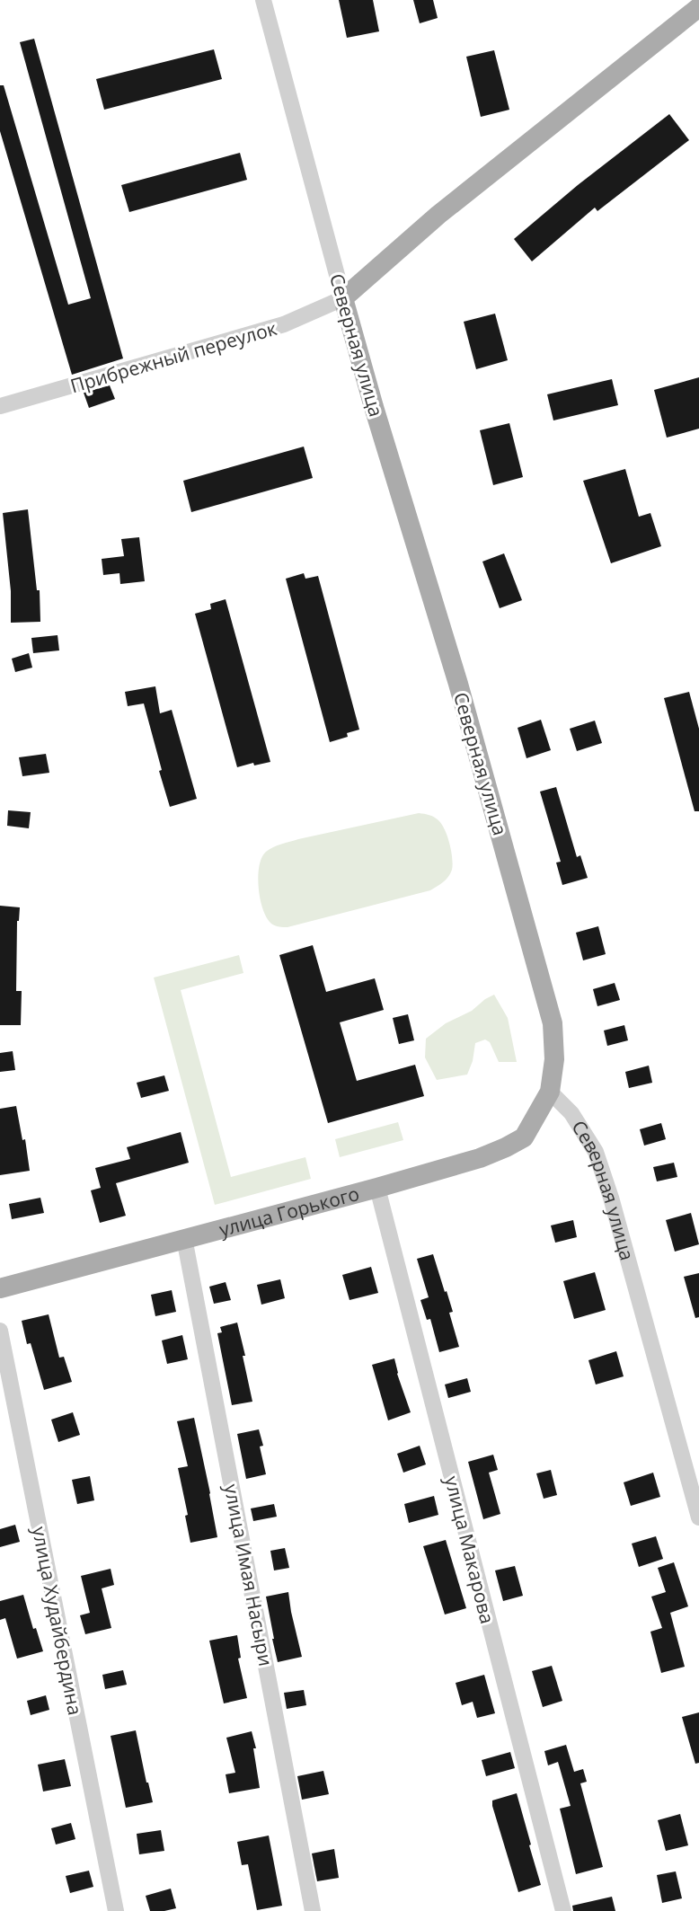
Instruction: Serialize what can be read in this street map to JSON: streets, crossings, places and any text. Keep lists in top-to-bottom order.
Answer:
{
  "streets": {
    "main road": ["Северная улица", "улица Горького"],
    "street": [
      "Прибрежный переулок",
      "улица Макарова",
      "улица Имая Насыри",
      "улица Худайбердина"
    ]
  },
  "crossings": [
    ["Северная улица", "Прибрежный переулок"],
    ["Северная улица", "улица Горького"],
    ["улица Горького", "улица Макарова"],
    ["улица Горького", "улица Имая Насыри"]
  ]
}
